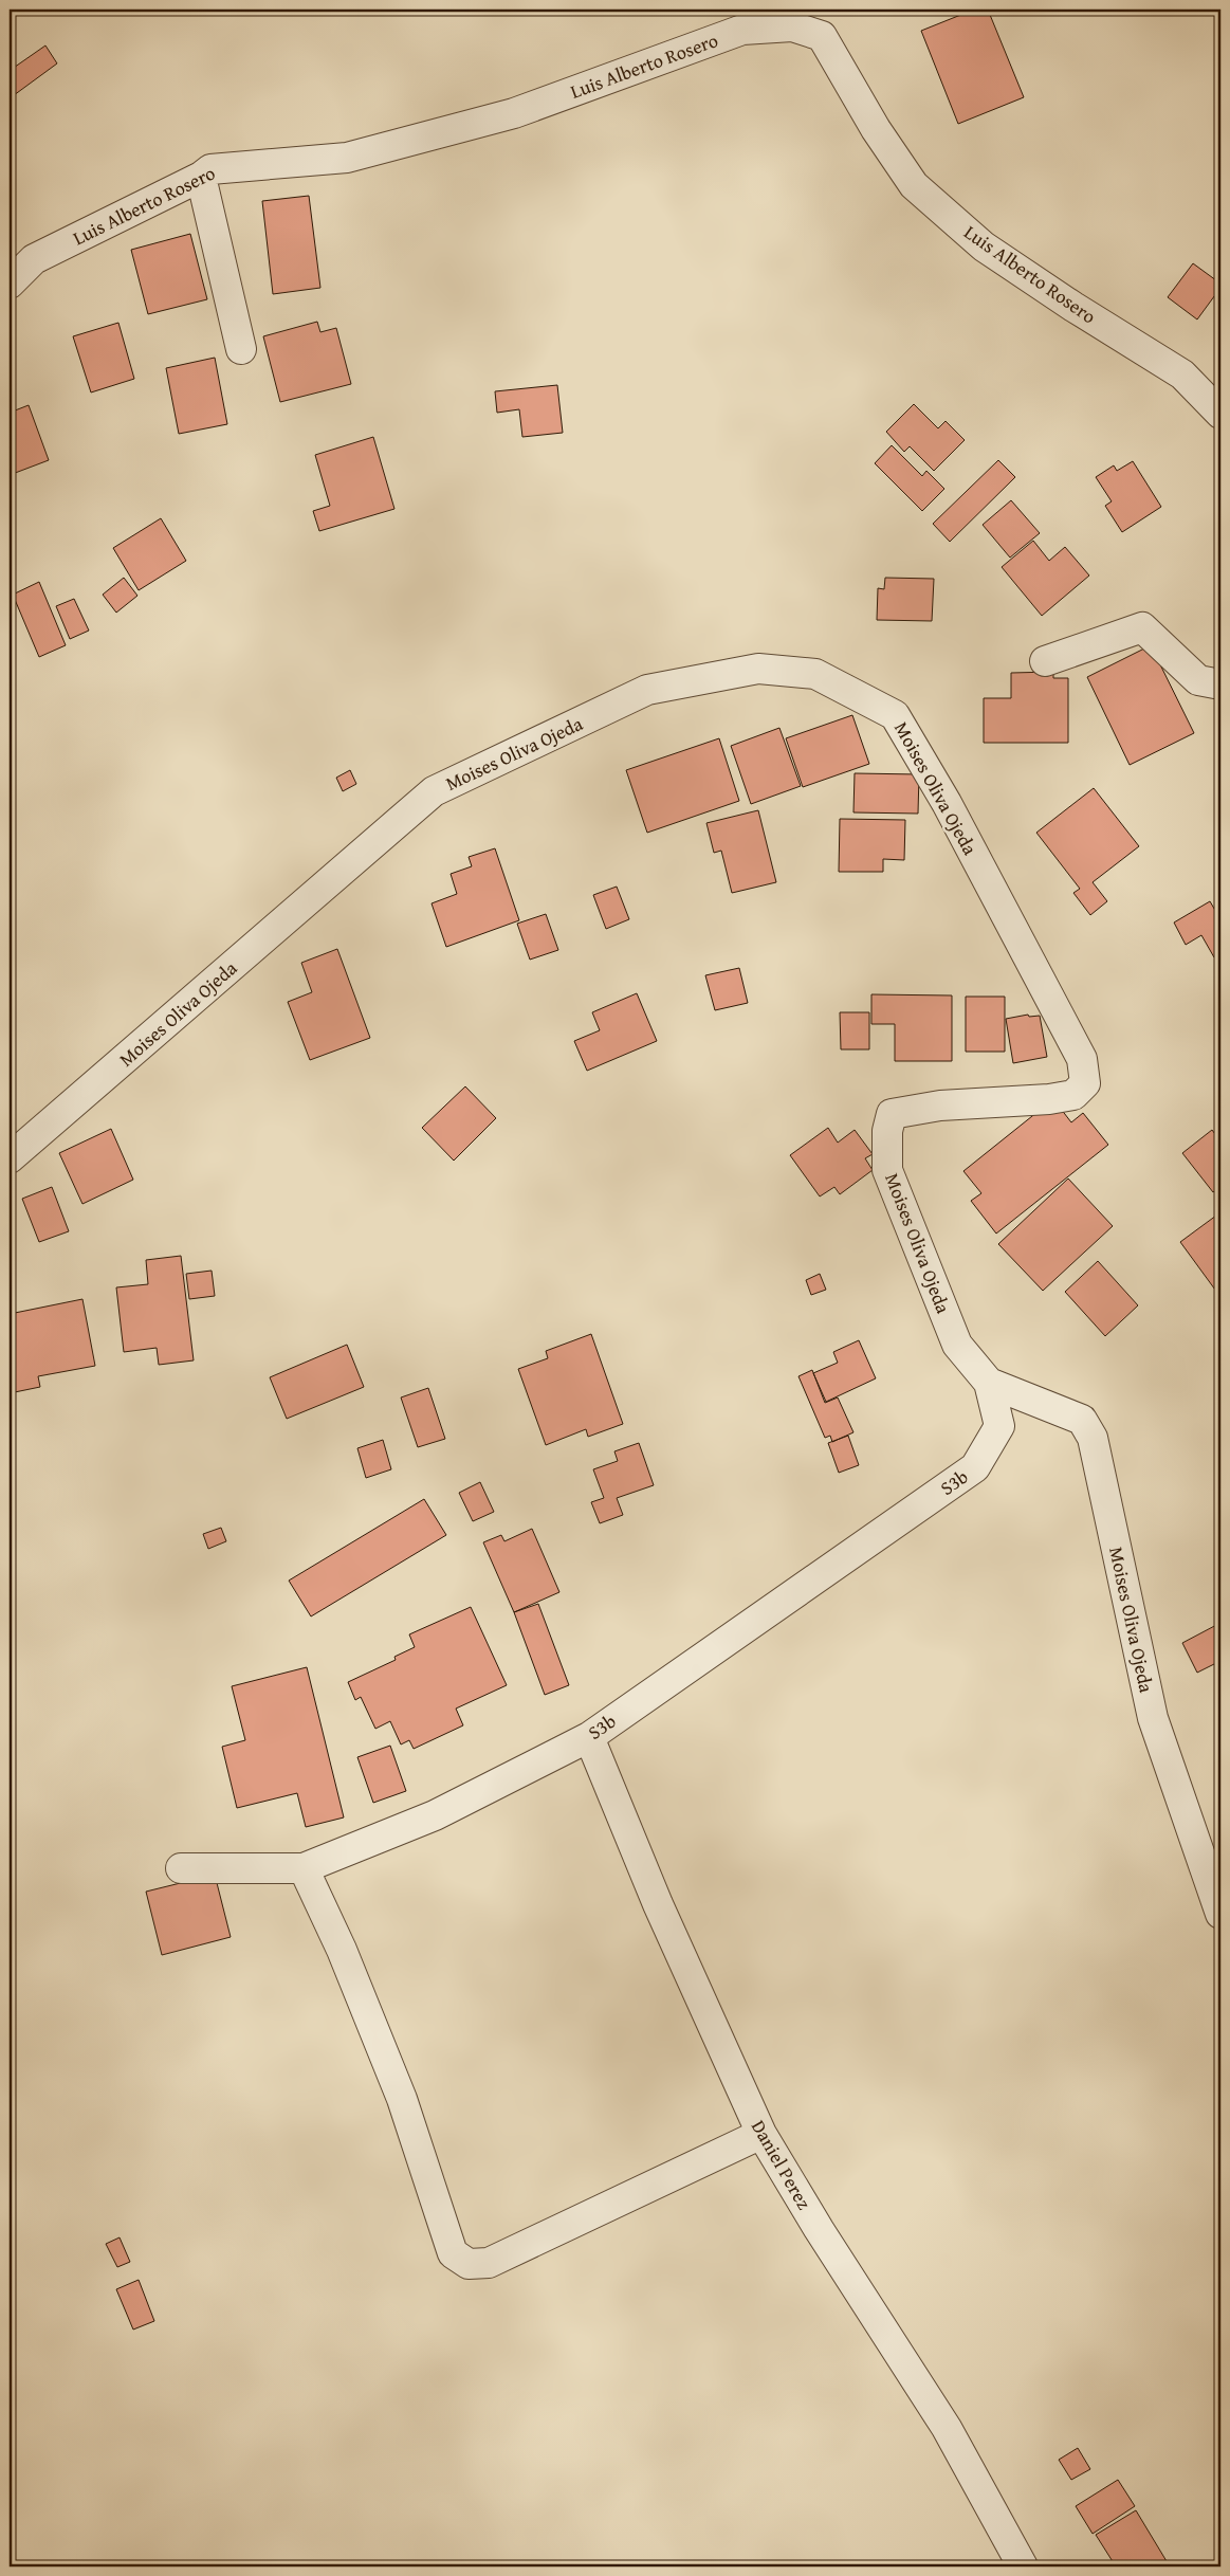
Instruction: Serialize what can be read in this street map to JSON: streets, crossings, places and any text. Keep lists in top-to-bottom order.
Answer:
{
  "streets": {
    "street": [
      "Luis Alberto Rosero",
      "Moises Oliva Ojeda",
      "S3b",
      "Daniel Perez"
    ]
  },
  "crossings": [
    ["Moises Oliva Ojeda", "S3b"],
    ["S3b", "Daniel Perez"]
  ]
}
